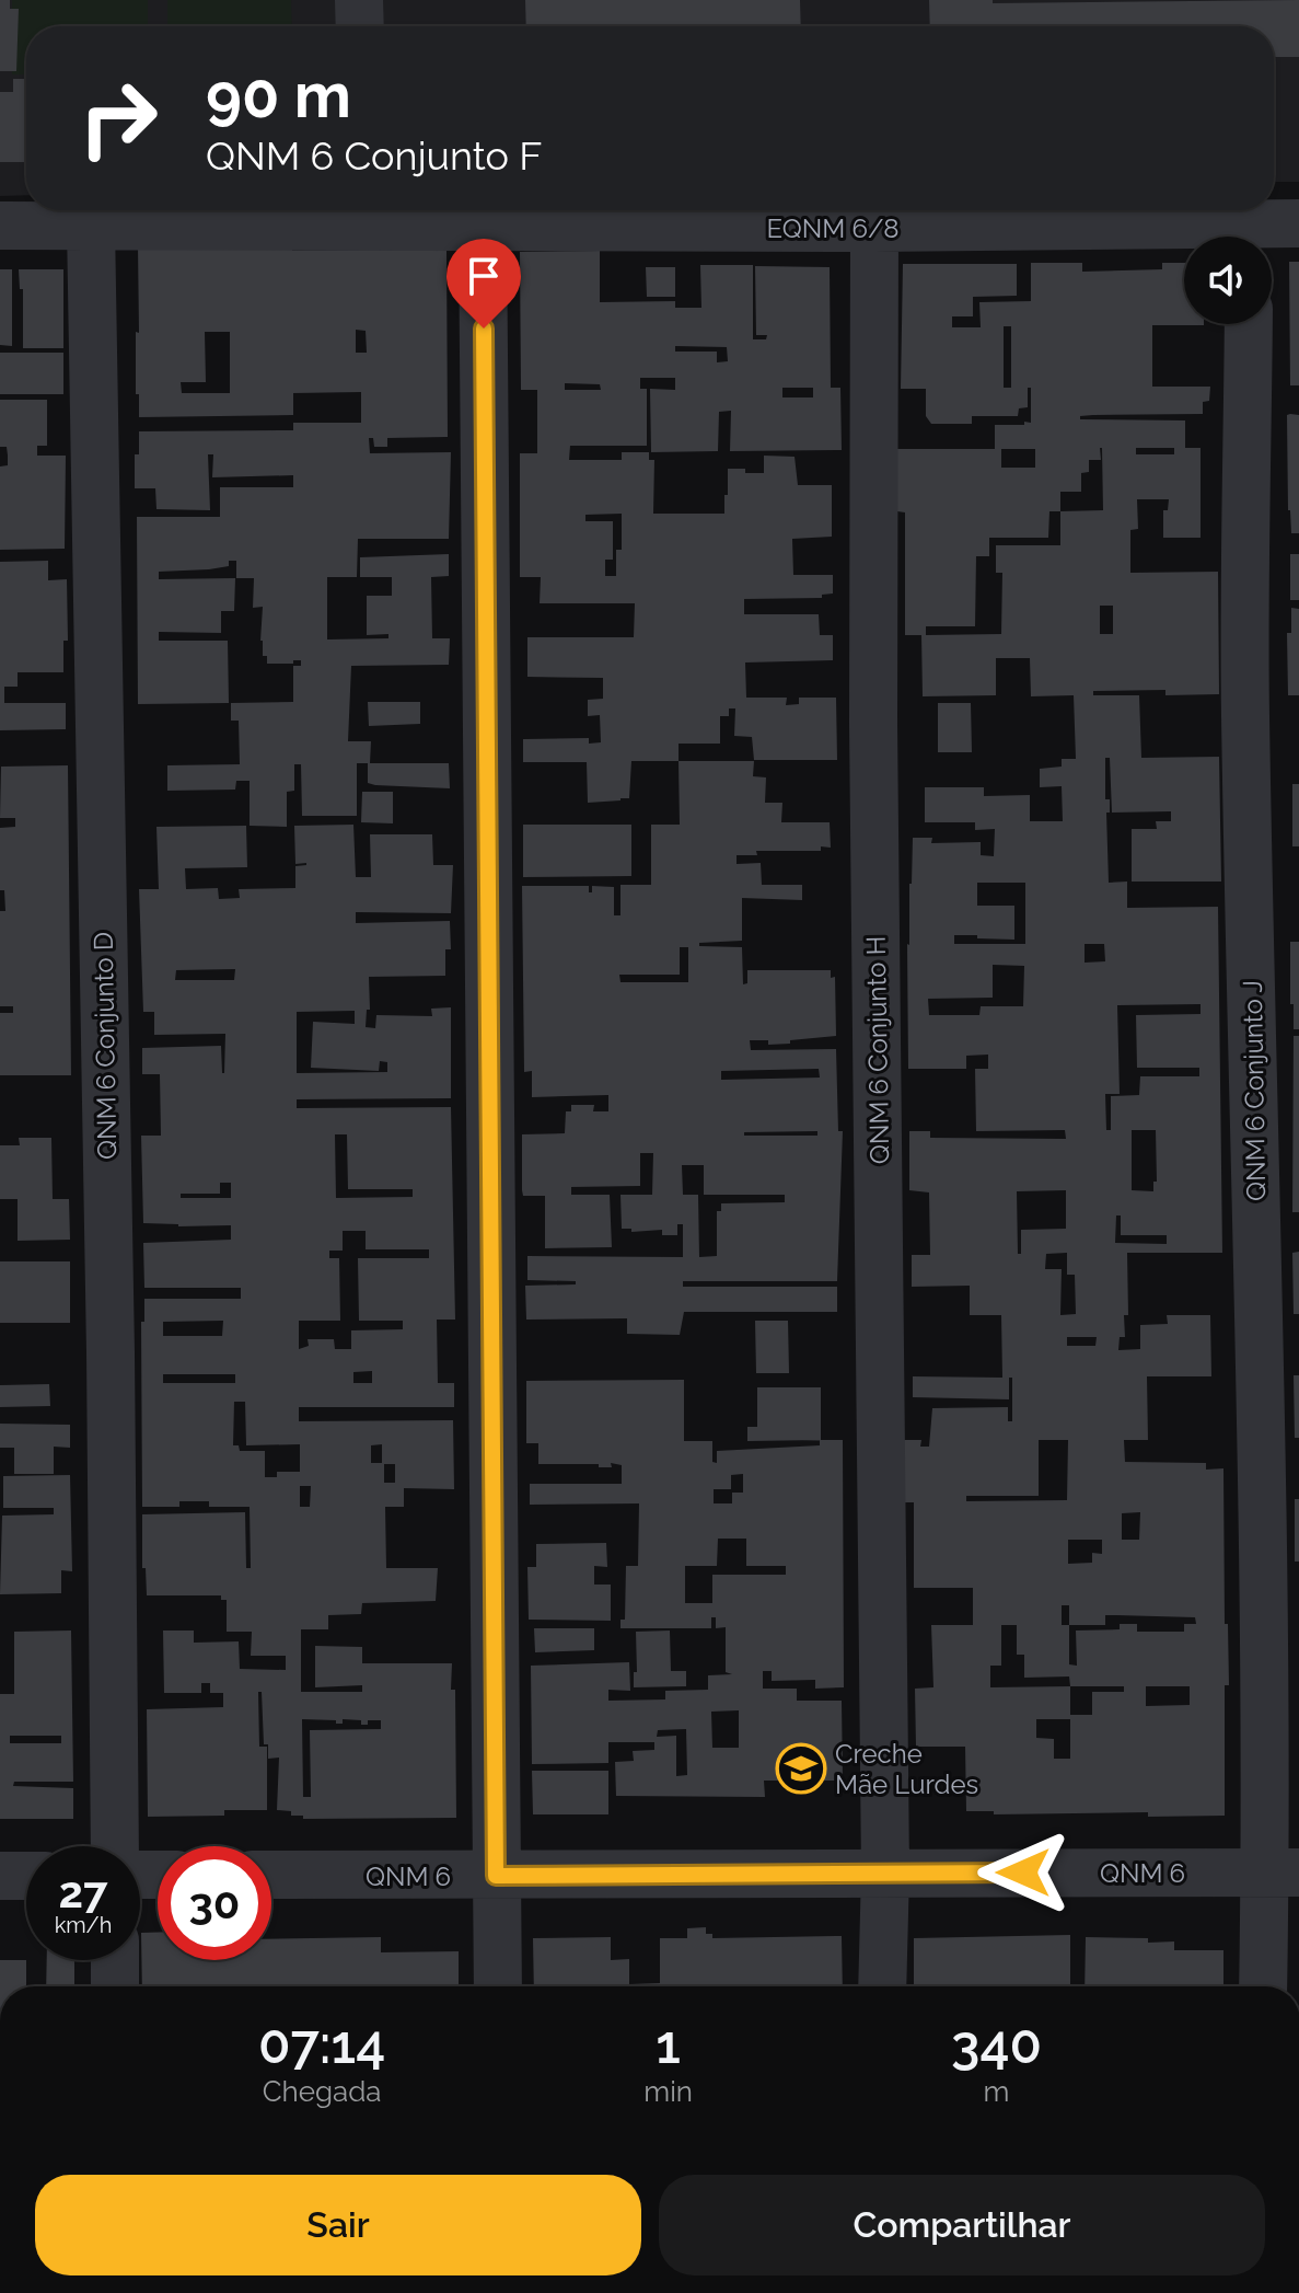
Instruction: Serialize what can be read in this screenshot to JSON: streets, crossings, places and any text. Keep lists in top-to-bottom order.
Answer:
{
  "streets": {
    "street": [
      "EQNM 6/8",
      "QNM 6 Conjunto D",
      "QNM 6 Conjunto H",
      "QNM 6 Conjunto J",
      "QNM 6"
    ]
  },
  "crossings": [
    ["EQNM 6/8", "QNM 6 Conjunto D"],
    ["EQNM 6/8", "QNM 6 Conjunto H"],
    ["QNM 6 Conjunto H", "QNM 6"],
    ["QNM 6 Conjunto J", "QNM 6"]
  ],
  "places": {
    "school or university": ["Creche Mãe Lurdes"]
  },
  "page": {
    "turn": ["90 m", "QNM 6 Conjunto F"],
    "speed": "27 km/h",
    "limit": "30",
    "eta": [
      "07:14",
      "Chegada",
      "1",
      "min",
      "340",
      "m"
    ],
    "buttons": ["Sair", "Compartilhar"]
  }
}
